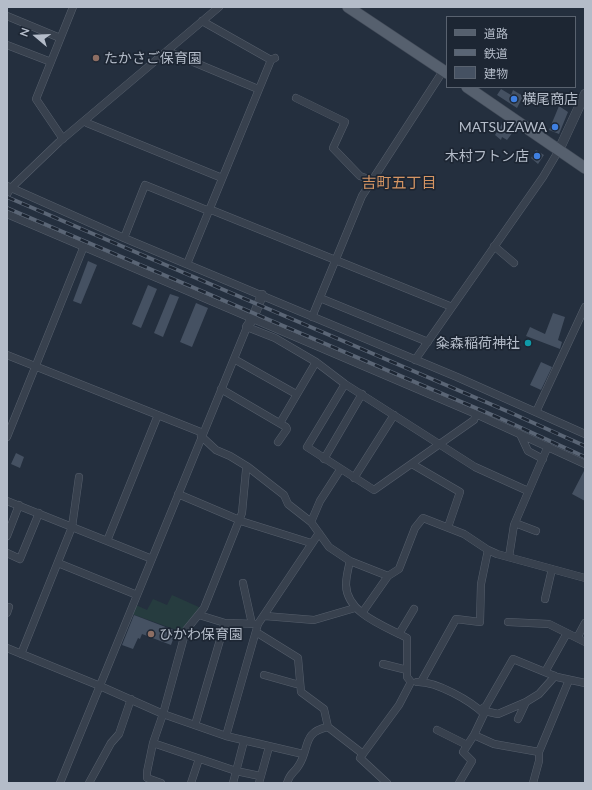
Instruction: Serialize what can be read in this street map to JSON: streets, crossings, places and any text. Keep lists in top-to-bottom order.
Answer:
{
  "districts": ["吉町五丁目"],
  "places": [
    "たかさご保育園",
    "横尾商店",
    "MATSUZAWA",
    "木村フトン店",
    "粂森稲荷神社",
    "ひかわ保育園"
  ],
  "legend": ["道路", "鉄道", "建物"],
  "north": "left"
}
